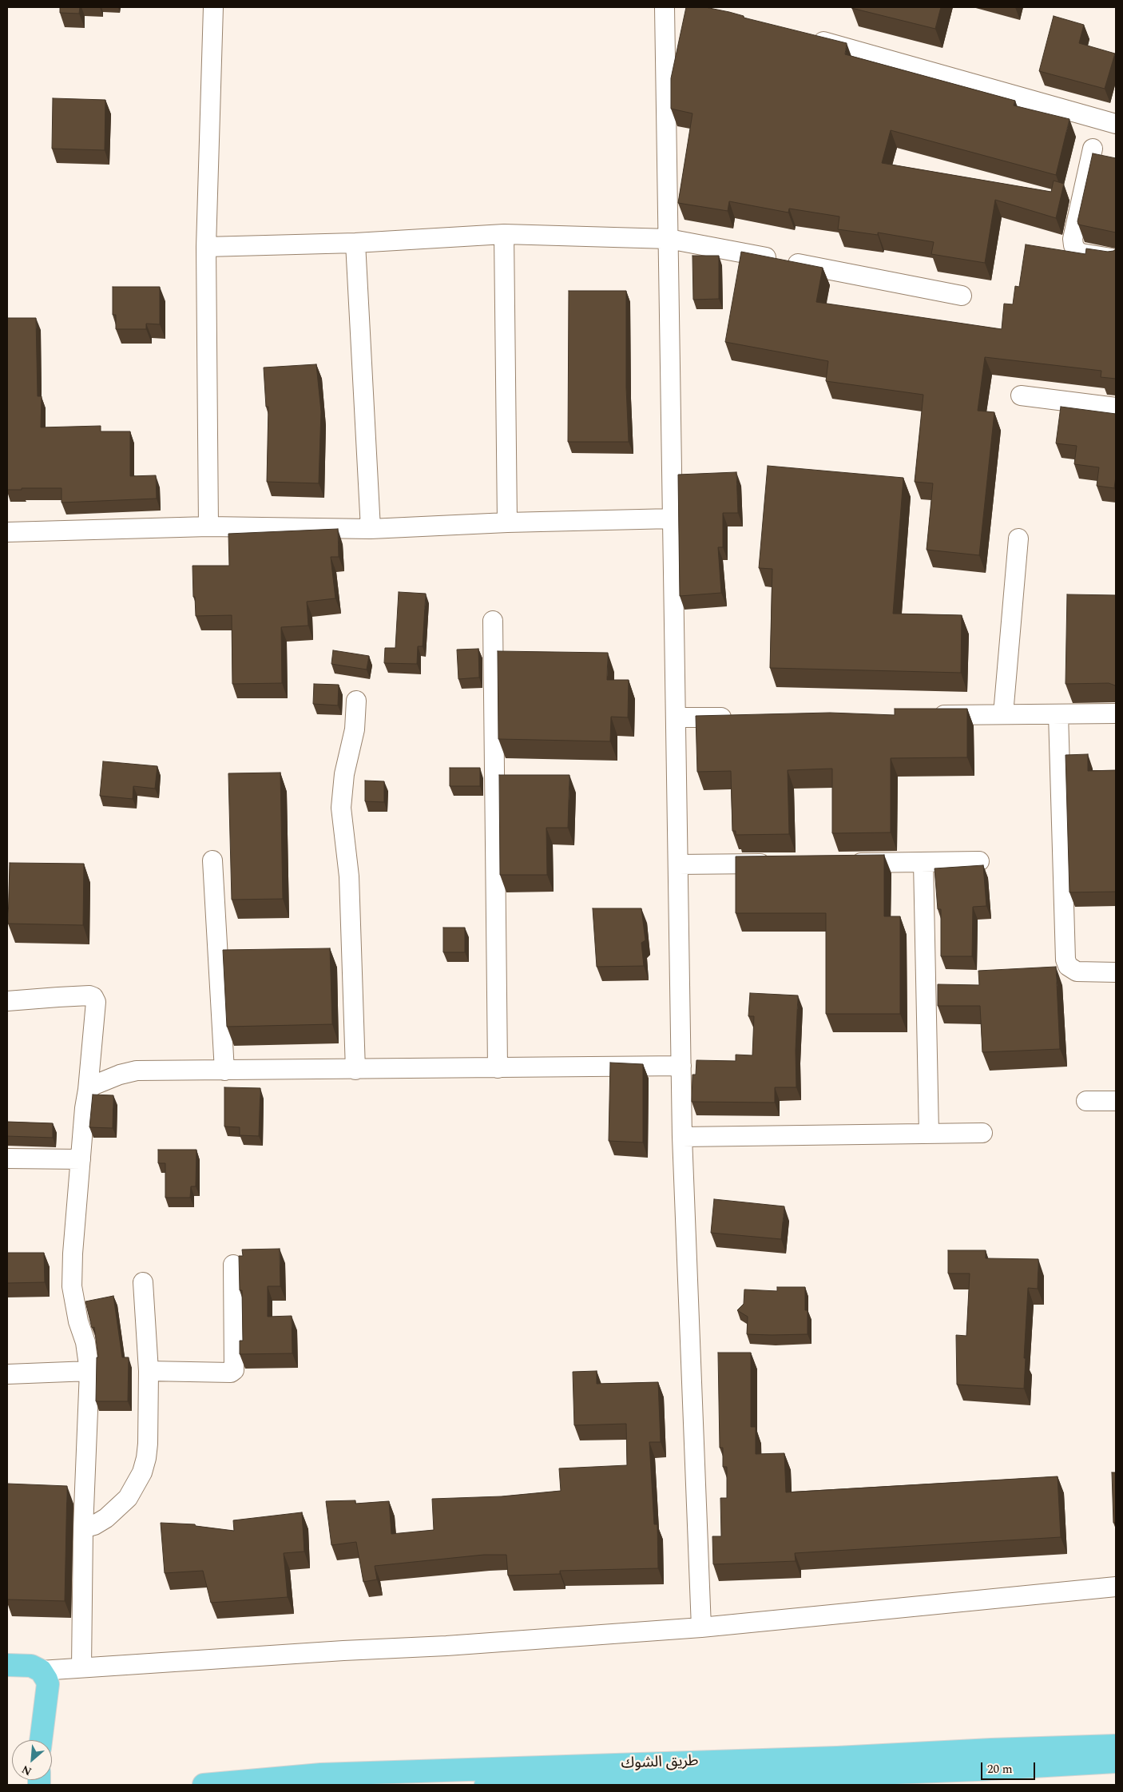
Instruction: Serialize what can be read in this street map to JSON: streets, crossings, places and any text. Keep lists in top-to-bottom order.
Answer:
{
  "streets": {
    "main road": ["طريق الشوك"]
  },
  "scale_bar": "20 m",
  "north": "bottom left"
}
